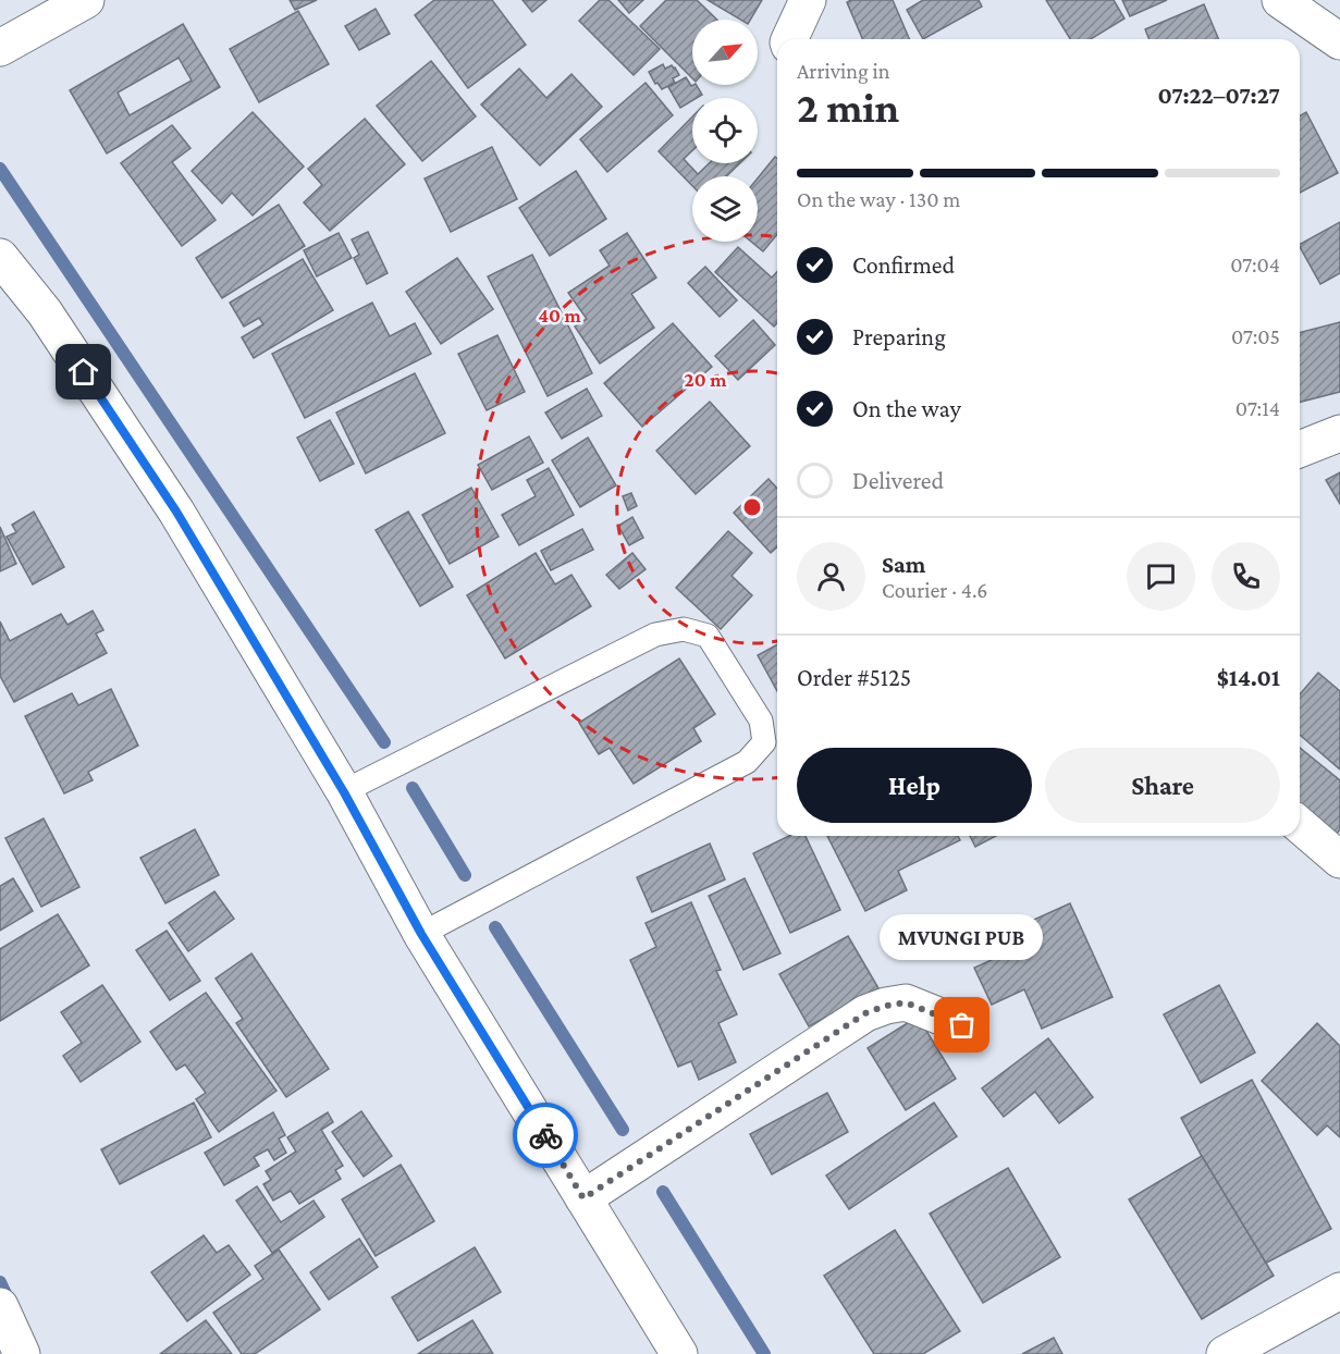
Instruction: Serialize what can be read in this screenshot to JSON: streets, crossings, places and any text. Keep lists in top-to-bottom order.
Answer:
{
  "places": ["MVUNGI PUB"],
  "north": "top right",
  "page": {
    "heading": ["2 min", "Arriving in", "07:22–07:27"],
    "panel": [
      "Sam",
      "Courier · 4.6",
      "Order #5125",
      "$14.01"
    ],
    "bar": "On the way · 130 m",
    "list": [
      ["Confirmed", "07:04"],
      ["Preparing", "07:05"],
      ["On the way", "07:14"],
      "Delivered"
    ],
    "buttons": ["Help", "Share"],
    "bubble": "MVUNGI PUB"
  },
  "rings": ["40 m", "20 m"]
}
